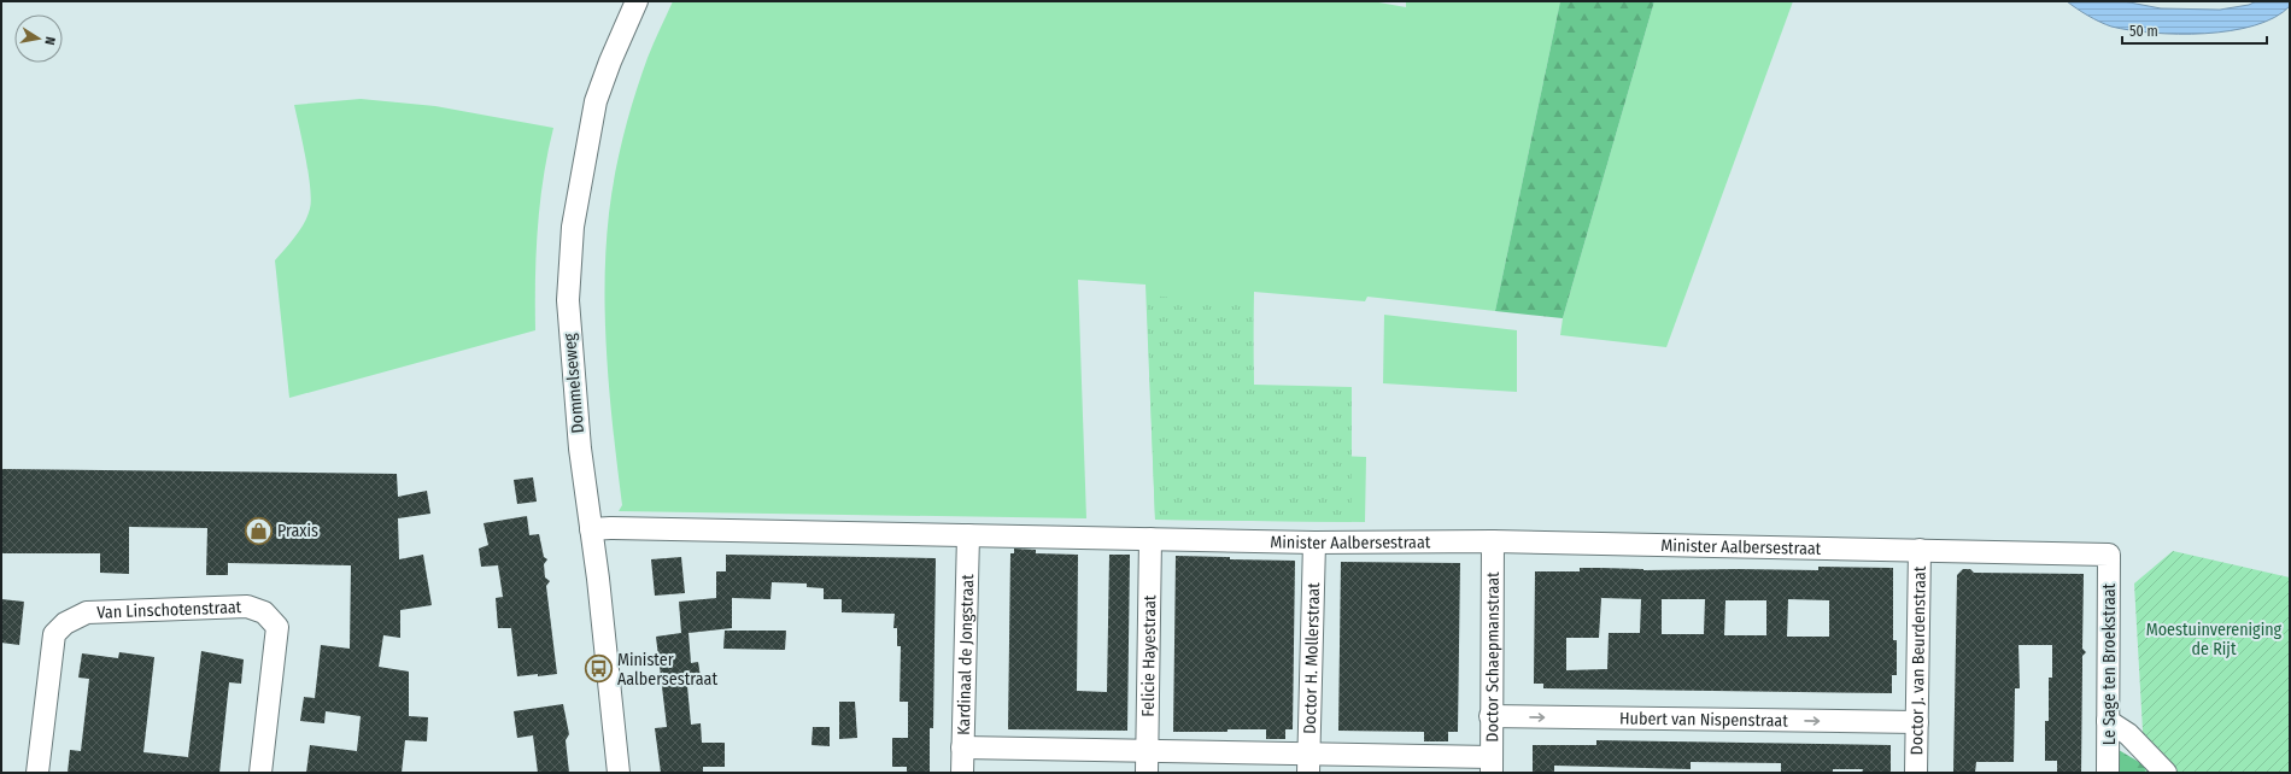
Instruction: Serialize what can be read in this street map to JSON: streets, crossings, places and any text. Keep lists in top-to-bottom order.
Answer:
{
  "streets": {
    "street": [
      "Dommelseweg",
      "Minister Aalbersestraat",
      "Van Linschotenstraat",
      "Kardinaal de Jongstraat",
      "Felicie Hayestraat",
      "Doctor Schaepmanstraat",
      "Doctor H. Mollerstraat",
      "Doctor J. van Beurdenstraat",
      "Le Sage ten Broekstraat",
      "Hubert van Nispenstraat"
    ]
  },
  "crossings": [
    ["Dommelseweg", "Minister Aalbersestraat"],
    ["Minister Aalbersestraat", "Kardinaal de Jongstraat"],
    ["Minister Aalbersestraat", "Felicie Hayestraat"],
    ["Minister Aalbersestraat", "Doctor Schaepmanstraat"],
    ["Minister Aalbersestraat", "Doctor H. Mollerstraat"],
    ["Minister Aalbersestraat", "Doctor J. van Beurdenstraat"],
    ["Minister Aalbersestraat", "Le Sage ten Broekstraat"],
    ["Doctor Schaepmanstraat", "Hubert van Nispenstraat"],
    ["Doctor J. van Beurdenstraat", "Hubert van Nispenstraat"]
  ],
  "one_way": ["Hubert van Nispenstraat"],
  "parks": ["Moestuinvereniging de Rijt"],
  "places": {
    "shop": ["Praxis"],
    "bus stop": ["Minister Aalbersestraat"]
  },
  "scale_bar": "50 m",
  "north": "right"
}
